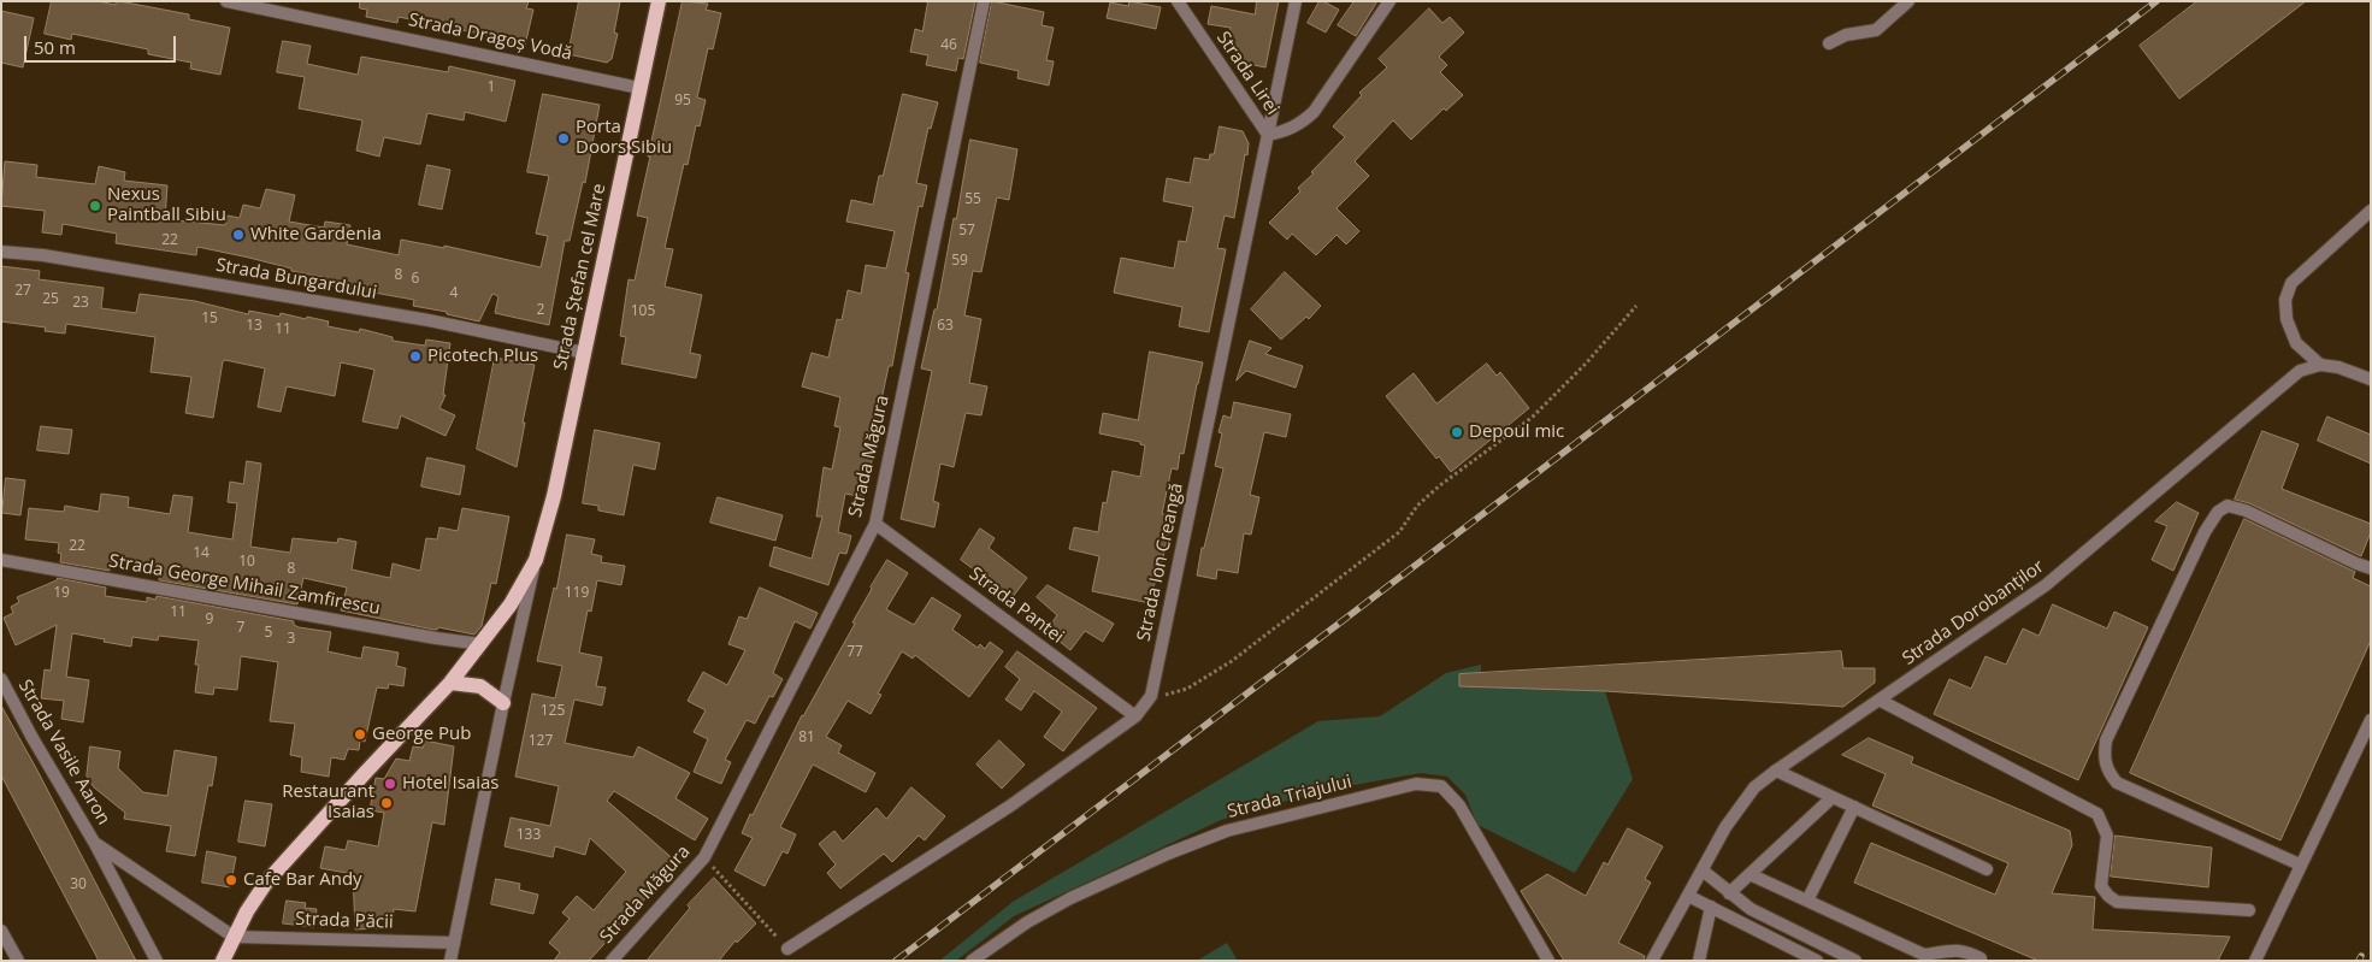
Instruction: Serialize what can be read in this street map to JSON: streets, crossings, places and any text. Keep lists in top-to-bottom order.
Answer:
{
  "streets": {
    "main road": ["Strada Ștefan cel Mare"],
    "street": [
      "Strada Dragoș Vodă",
      "Strada Lirei",
      "Strada Bungardului",
      "Strada Măgura",
      "Strada Ion Creangă",
      "Strada George Mihail Zamfirescu",
      "Strada Pantei",
      "Strada Dorobanților",
      "Strada Vasile Aaron",
      "Strada Triajului",
      "Strada Păcii"
    ]
  },
  "crossings": [
    ["Strada Dragoș Vodă", "Strada Ștefan cel Mare"],
    ["Strada Lirei", "Strada Ion Creangă"],
    ["Strada Ștefan cel Mare", "Strada Bungardului"],
    ["Strada Ștefan cel Mare", "Strada George Mihail Zamfirescu"],
    ["Strada Ștefan cel Mare", "Strada Vasile Aaron"],
    ["Strada Ștefan cel Mare", "Strada Păcii"],
    ["Strada Măgura", "Strada Pantei"],
    ["Strada Ion Creangă", "Strada Pantei"],
    ["Strada Vasile Aaron", "Strada Păcii"]
  ],
  "places": [
    "Porta Doors Sibiu",
    "Nexus Paintball Sibiu",
    "White Gardenia",
    "Picotech Plus",
    "Depoul mic",
    "George Pub",
    "Hotel Isaias",
    "Restaurant Isaias",
    "Cafe Bar Andy"
  ],
  "house_numbers": [
    "46",
    "1",
    "95",
    "55",
    "57",
    "22",
    "59",
    "8",
    "6",
    "27",
    "4",
    "25",
    "23",
    "2",
    "105",
    "15",
    "13",
    "63",
    "11",
    "22",
    "14",
    "10",
    "8",
    "19",
    "119",
    "11",
    "9",
    "7",
    "5",
    "3",
    "77",
    "125",
    "81",
    "127",
    "133",
    "30"
  ],
  "scale_bar": "50 m"
}
